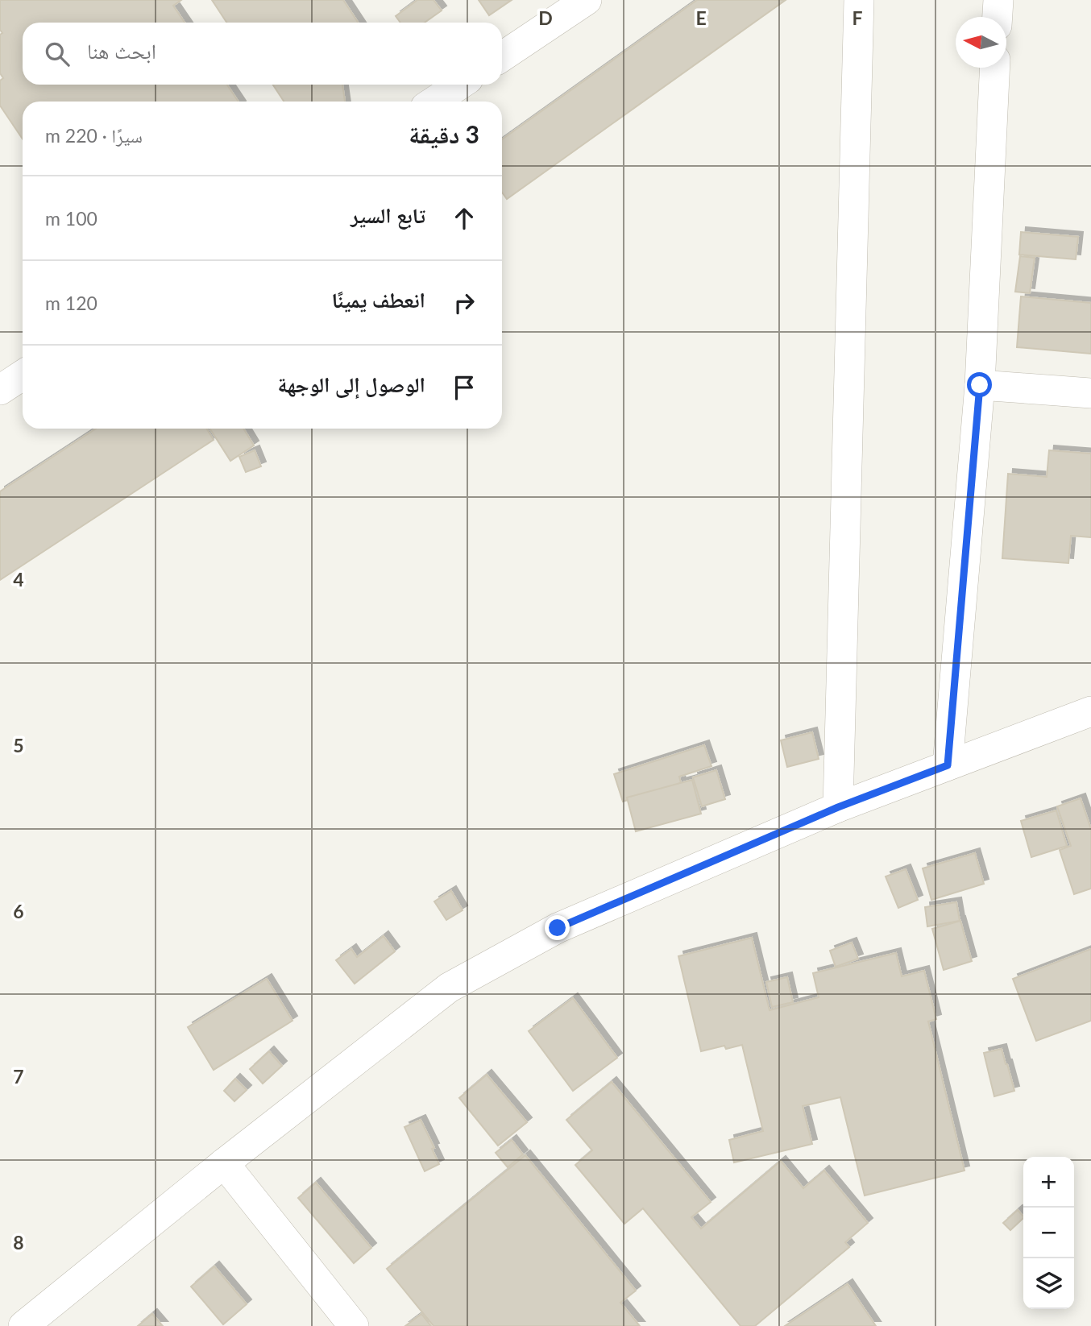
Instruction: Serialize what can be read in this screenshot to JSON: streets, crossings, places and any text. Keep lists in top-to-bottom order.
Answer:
{
  "north": "left",
  "page": {
    "search": "ابحث هنا",
    "heading": ["3 دقيقة", "سيرًا · 220 m"],
    "list": [
      ["تابع السير", "100 m"],
      ["انعطف يمينًا", "120 m"],
      "الوصول إلى الوجهة"
    ],
    "map_buttons": ["+", "−"]
  },
  "grid": {
    "columns": ["D", "E", "F"],
    "rows": [
      "4",
      "5",
      "6",
      "7",
      "8"
    ]
  }
}
